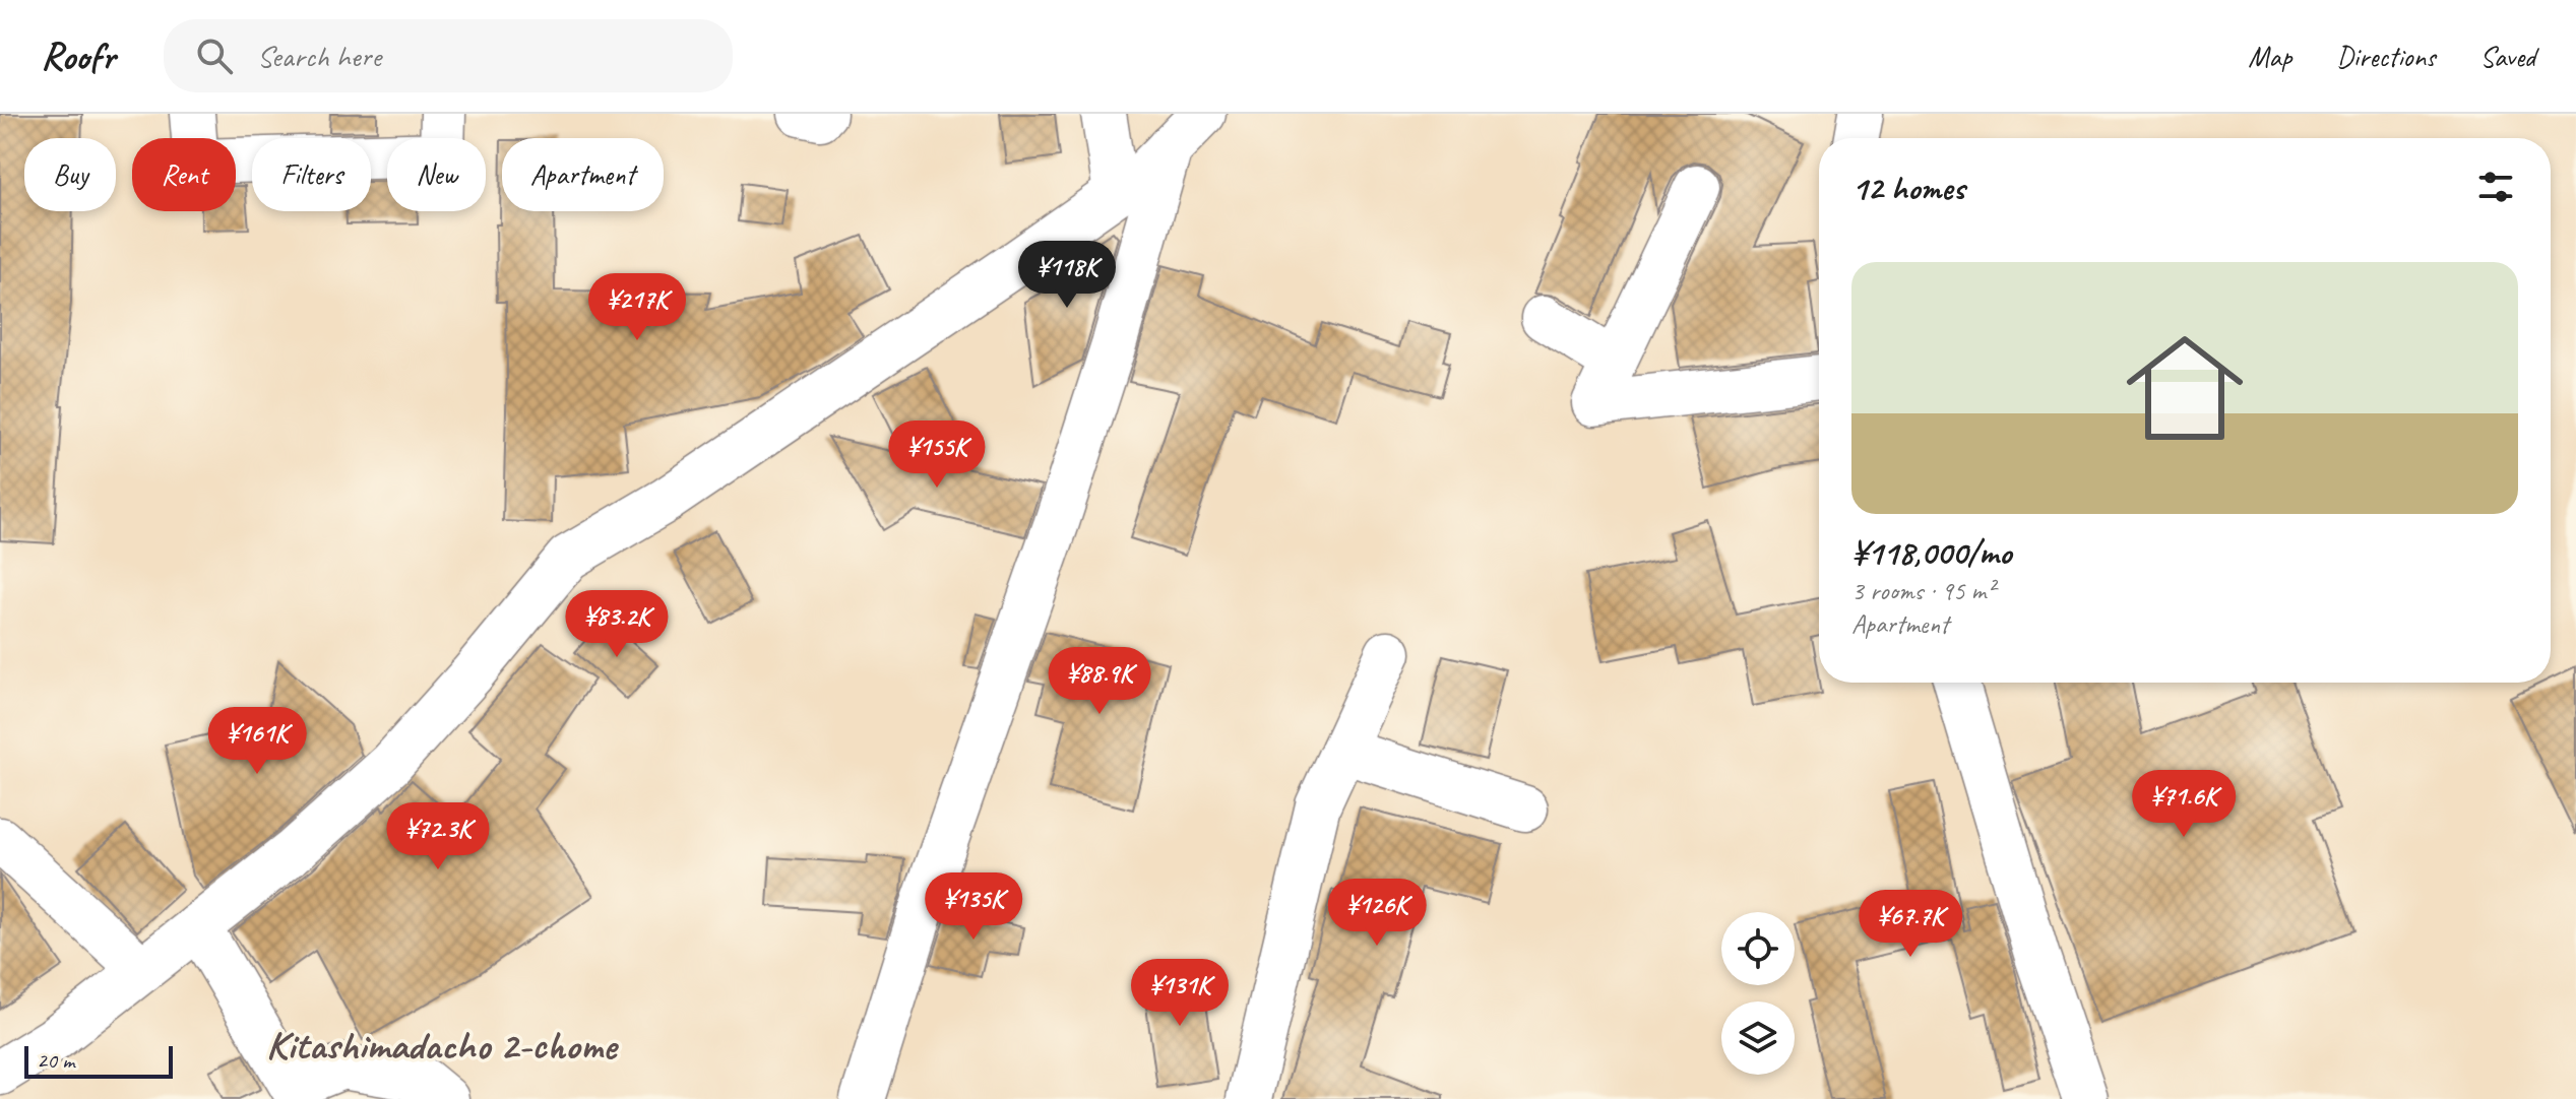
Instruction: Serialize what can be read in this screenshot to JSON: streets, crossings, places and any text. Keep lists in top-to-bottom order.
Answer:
{
  "districts": ["Kitashimadacho 2-chome"],
  "scale_bar": "20 m",
  "page": {
    "header": "Roofr",
    "search": "Search here",
    "nav": ["Map", "Directions", "Saved"],
    "chip": [
      "Buy",
      "Rent",
      "Filters",
      "New",
      "Apartment"
    ],
    "heading": "12 homes",
    "list": [
      {
        "name": "¥118,000/mo",
        "note": "3 rooms · 95 m² · Apartment"
      }
    ],
    "price": [
      "¥118K",
      "¥217K",
      "¥155K",
      "¥83.2K",
      "¥88.9K",
      "¥161K",
      "¥71.6K",
      "¥72.3K",
      "¥135K",
      "¥126K",
      "¥67.7K",
      "¥131K"
    ],
    "scale": "20 m"
  }
}
